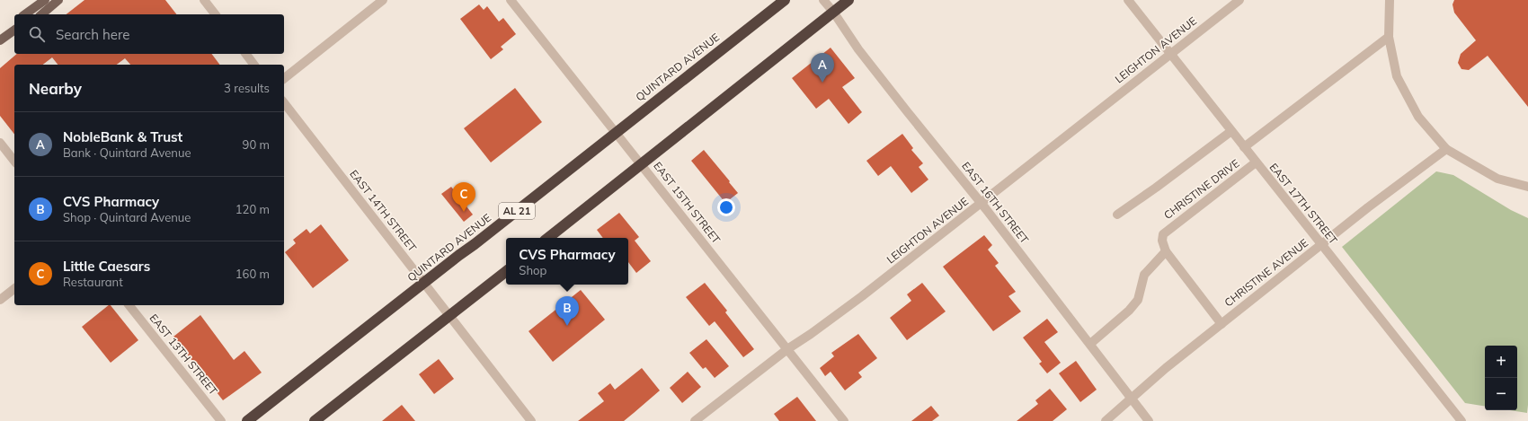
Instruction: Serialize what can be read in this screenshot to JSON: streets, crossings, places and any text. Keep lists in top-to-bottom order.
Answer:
{
  "streets": {
    "highway": ["QUINTARD AVENUE", "AL 21"],
    "street": [
      "LEIGHTON AVENUE",
      "CHRISTINE DRIVE",
      "EAST 15TH STREET",
      "EAST 16TH STREET",
      "EAST 17TH STREET",
      "EAST 14TH STREET",
      "CHRISTINE AVENUE",
      "EAST 13TH STREET"
    ]
  },
  "crossings": [
    ["LEIGHTON AVENUE", "EAST 15TH STREET"],
    ["LEIGHTON AVENUE", "EAST 16TH STREET"],
    ["LEIGHTON AVENUE", "EAST 17TH STREET"],
    ["QUINTARD AVENUE", "EAST 15TH STREET"],
    ["QUINTARD AVENUE", "EAST 14TH STREET"],
    ["CHRISTINE DRIVE", "EAST 17TH STREET"],
    ["EAST 16TH STREET", "CHRISTINE AVENUE"],
    ["EAST 17TH STREET", "CHRISTINE AVENUE"]
  ],
  "page": {
    "search": "Search here",
    "pins": ["A", "C", "B"],
    "heading": ["Nearby", "3 results"],
    "list": [
      {
        "mark": "A",
        "name": "NobleBank & Trust",
        "note": "Bank · Quintard Avenue",
        "value": "90 m"
      },
      {
        "mark": "B",
        "name": "CVS Pharmacy",
        "note": "Shop · Quintard Avenue",
        "value": "120 m"
      },
      {
        "mark": "C",
        "name": "Little Caesars",
        "note": "Restaurant",
        "value": "160 m"
      }
    ],
    "popup": ["CVS Pharmacy", "Shop"],
    "map_buttons": ["+", "−"]
  }
}
